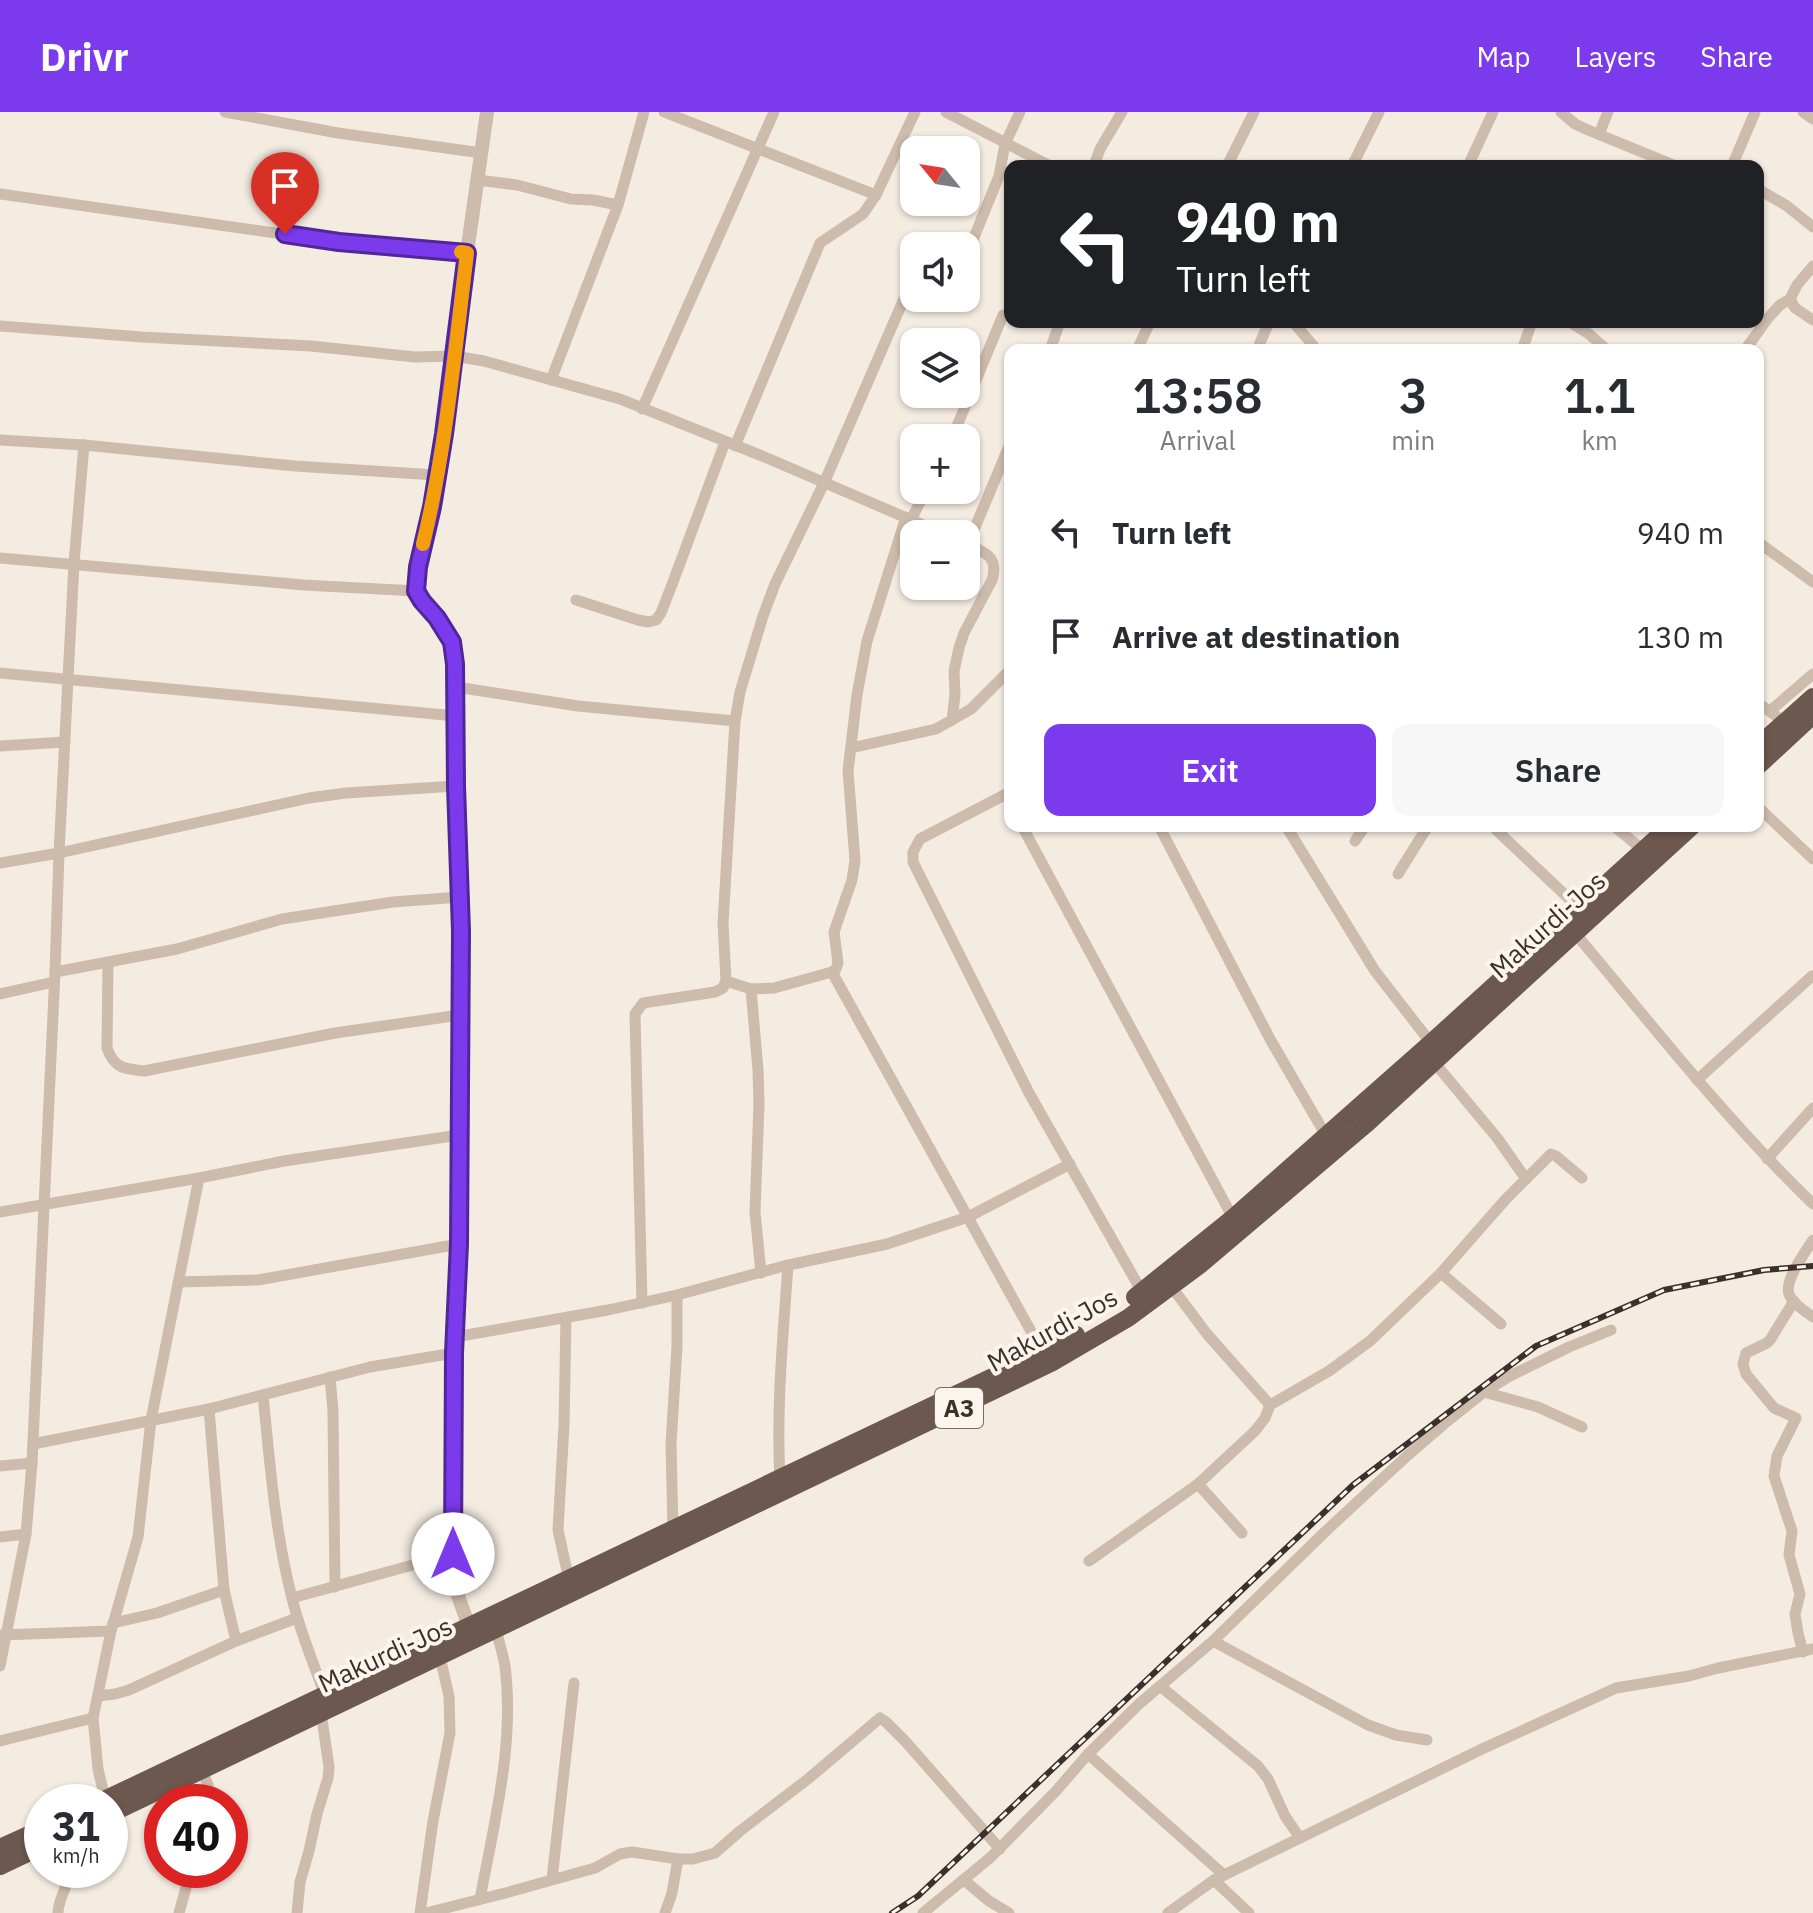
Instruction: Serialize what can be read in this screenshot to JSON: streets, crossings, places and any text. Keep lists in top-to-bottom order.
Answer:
{
  "streets": {
    "highway": ["Makurdi-Jos", "A3"]
  },
  "north": "top left",
  "page": {
    "header": "Drivr",
    "nav": ["Map", "Layers", "Share"],
    "map_buttons": ["+", "−"],
    "turn": ["940 m", "Turn left"],
    "eta": [
      "13:58",
      "Arrival",
      "3",
      "min",
      "1.1",
      "km"
    ],
    "list": [
      {
        "name": "Turn left",
        "value": "940 m"
      },
      {
        "name": "Arrive at destination",
        "value": "130 m"
      }
    ],
    "buttons": ["Exit", "Share"],
    "speed": "31 km/h",
    "limit": "40"
  }
}
